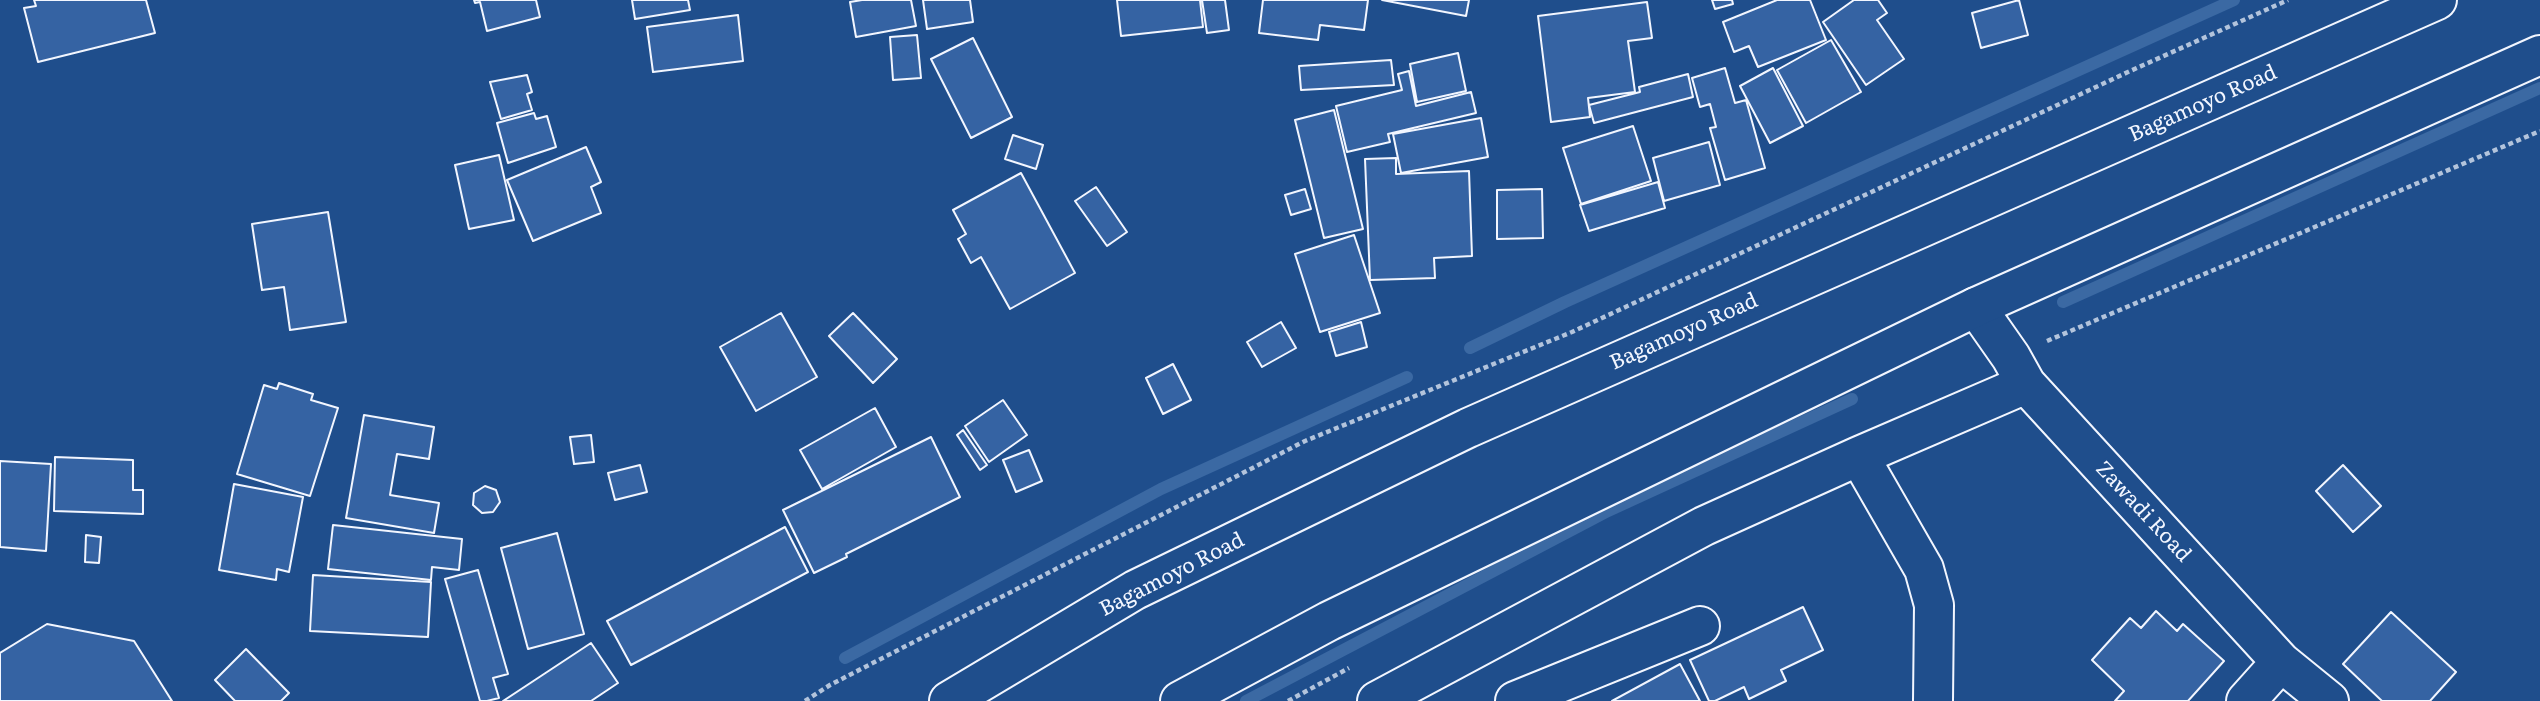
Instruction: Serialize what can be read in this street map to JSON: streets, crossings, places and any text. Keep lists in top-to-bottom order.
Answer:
{
  "streets": {
    "main road": ["Bagamoyo Road", "Zawadi Road"]
  }
}
